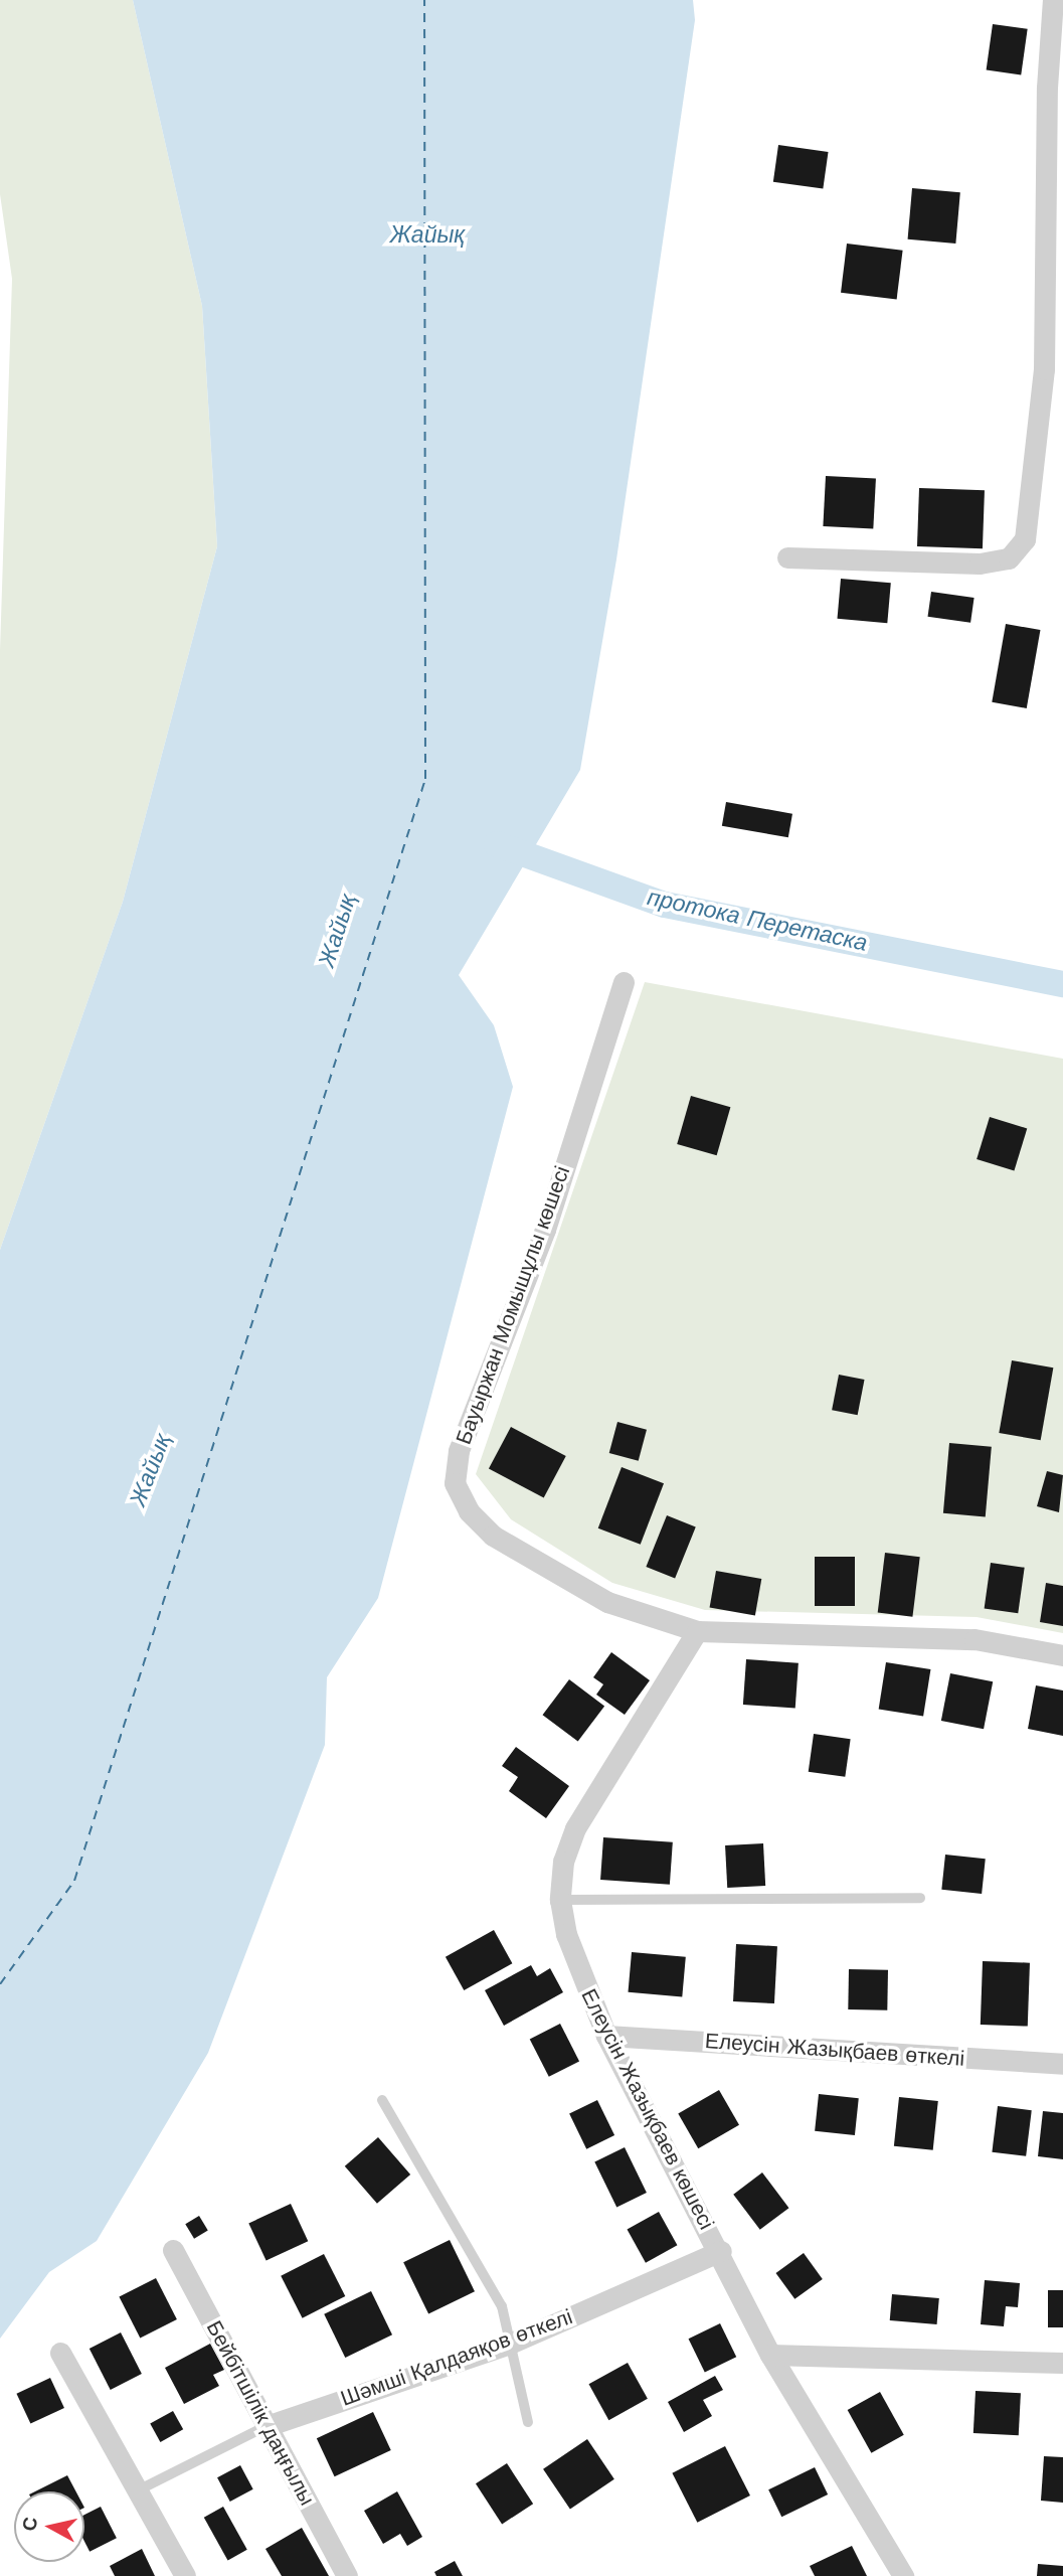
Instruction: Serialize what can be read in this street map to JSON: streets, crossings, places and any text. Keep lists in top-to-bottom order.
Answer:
{
  "streets": {
    "street": [
      "Бауыржан Момышұлы көшесі",
      "Елеусін Жазықбаев өткелі",
      "Елеусін Жазықбаев көшесі",
      "Шәмші Қалдаяқов өткелі",
      "Бейбітшілік даңғылы"
    ]
  },
  "crossings": [
    ["Бауыржан Момышұлы көшесі", "Елеусін Жазықбаев көшесі"],
    ["Елеусін Жазықбаев өткелі", "Елеусін Жазықбаев көшесі"],
    ["Елеусін Жазықбаев көшесі", "Шәмші Қалдаяқов өткелі"],
    ["Шәмші Қалдаяқов өткелі", "Бейбітшілік даңғылы"]
  ],
  "water": ["Жайық", "протока Перетаска"],
  "north": "left"
}
